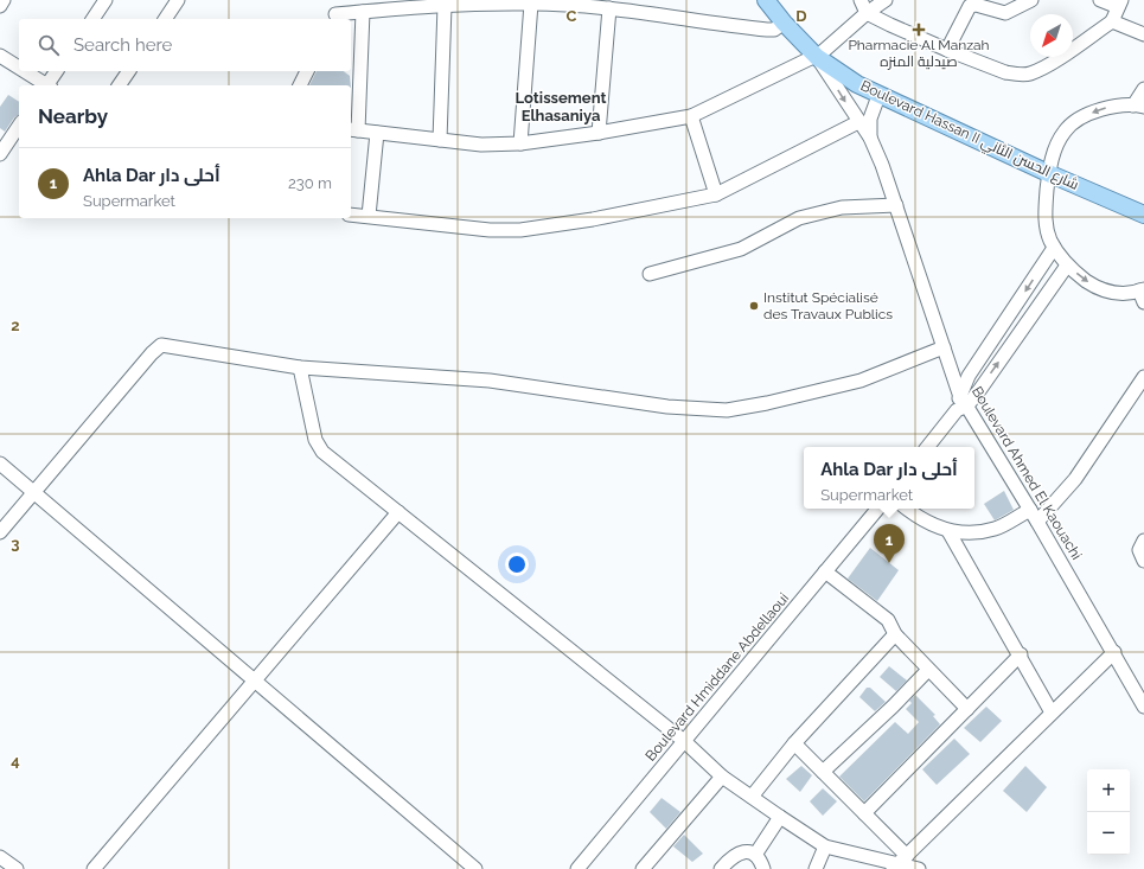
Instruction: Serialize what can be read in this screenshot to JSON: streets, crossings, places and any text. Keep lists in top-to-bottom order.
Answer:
{
  "streets": {
    "main road": ["Boulevard Hassan II شارع الحسن الثاني"],
    "street": ["Boulevard Ahmed El Kaouachi", "Boulevard Hmiddane Abdellaoui"]
  },
  "crossings": [
    ["Boulevard Hassan II شارع الحسن الثاني", "Boulevard Ahmed El Kaouachi"]
  ],
  "districts": ["Lotissement Elhasaniya"],
  "places": {
    "health": ["Pharmacie Al Manzah صيدلية المنزه"],
    "other": ["Institut Spécialisé des Travaux Publics"]
  },
  "north": "bottom left",
  "page": {
    "search": "Search here",
    "heading": "Nearby",
    "list": [
      {
        "mark": "1",
        "name": "Ahla Dar أحلى دار",
        "note": "Supermarket",
        "value": "230 m"
      }
    ],
    "popup": ["Ahla Dar أحلى دار", "Supermarket"],
    "pins": "1",
    "map_buttons": ["+", "−"]
  },
  "grid": {
    "columns": ["C", "D"],
    "rows": ["2", "3", "4"]
  }
}
